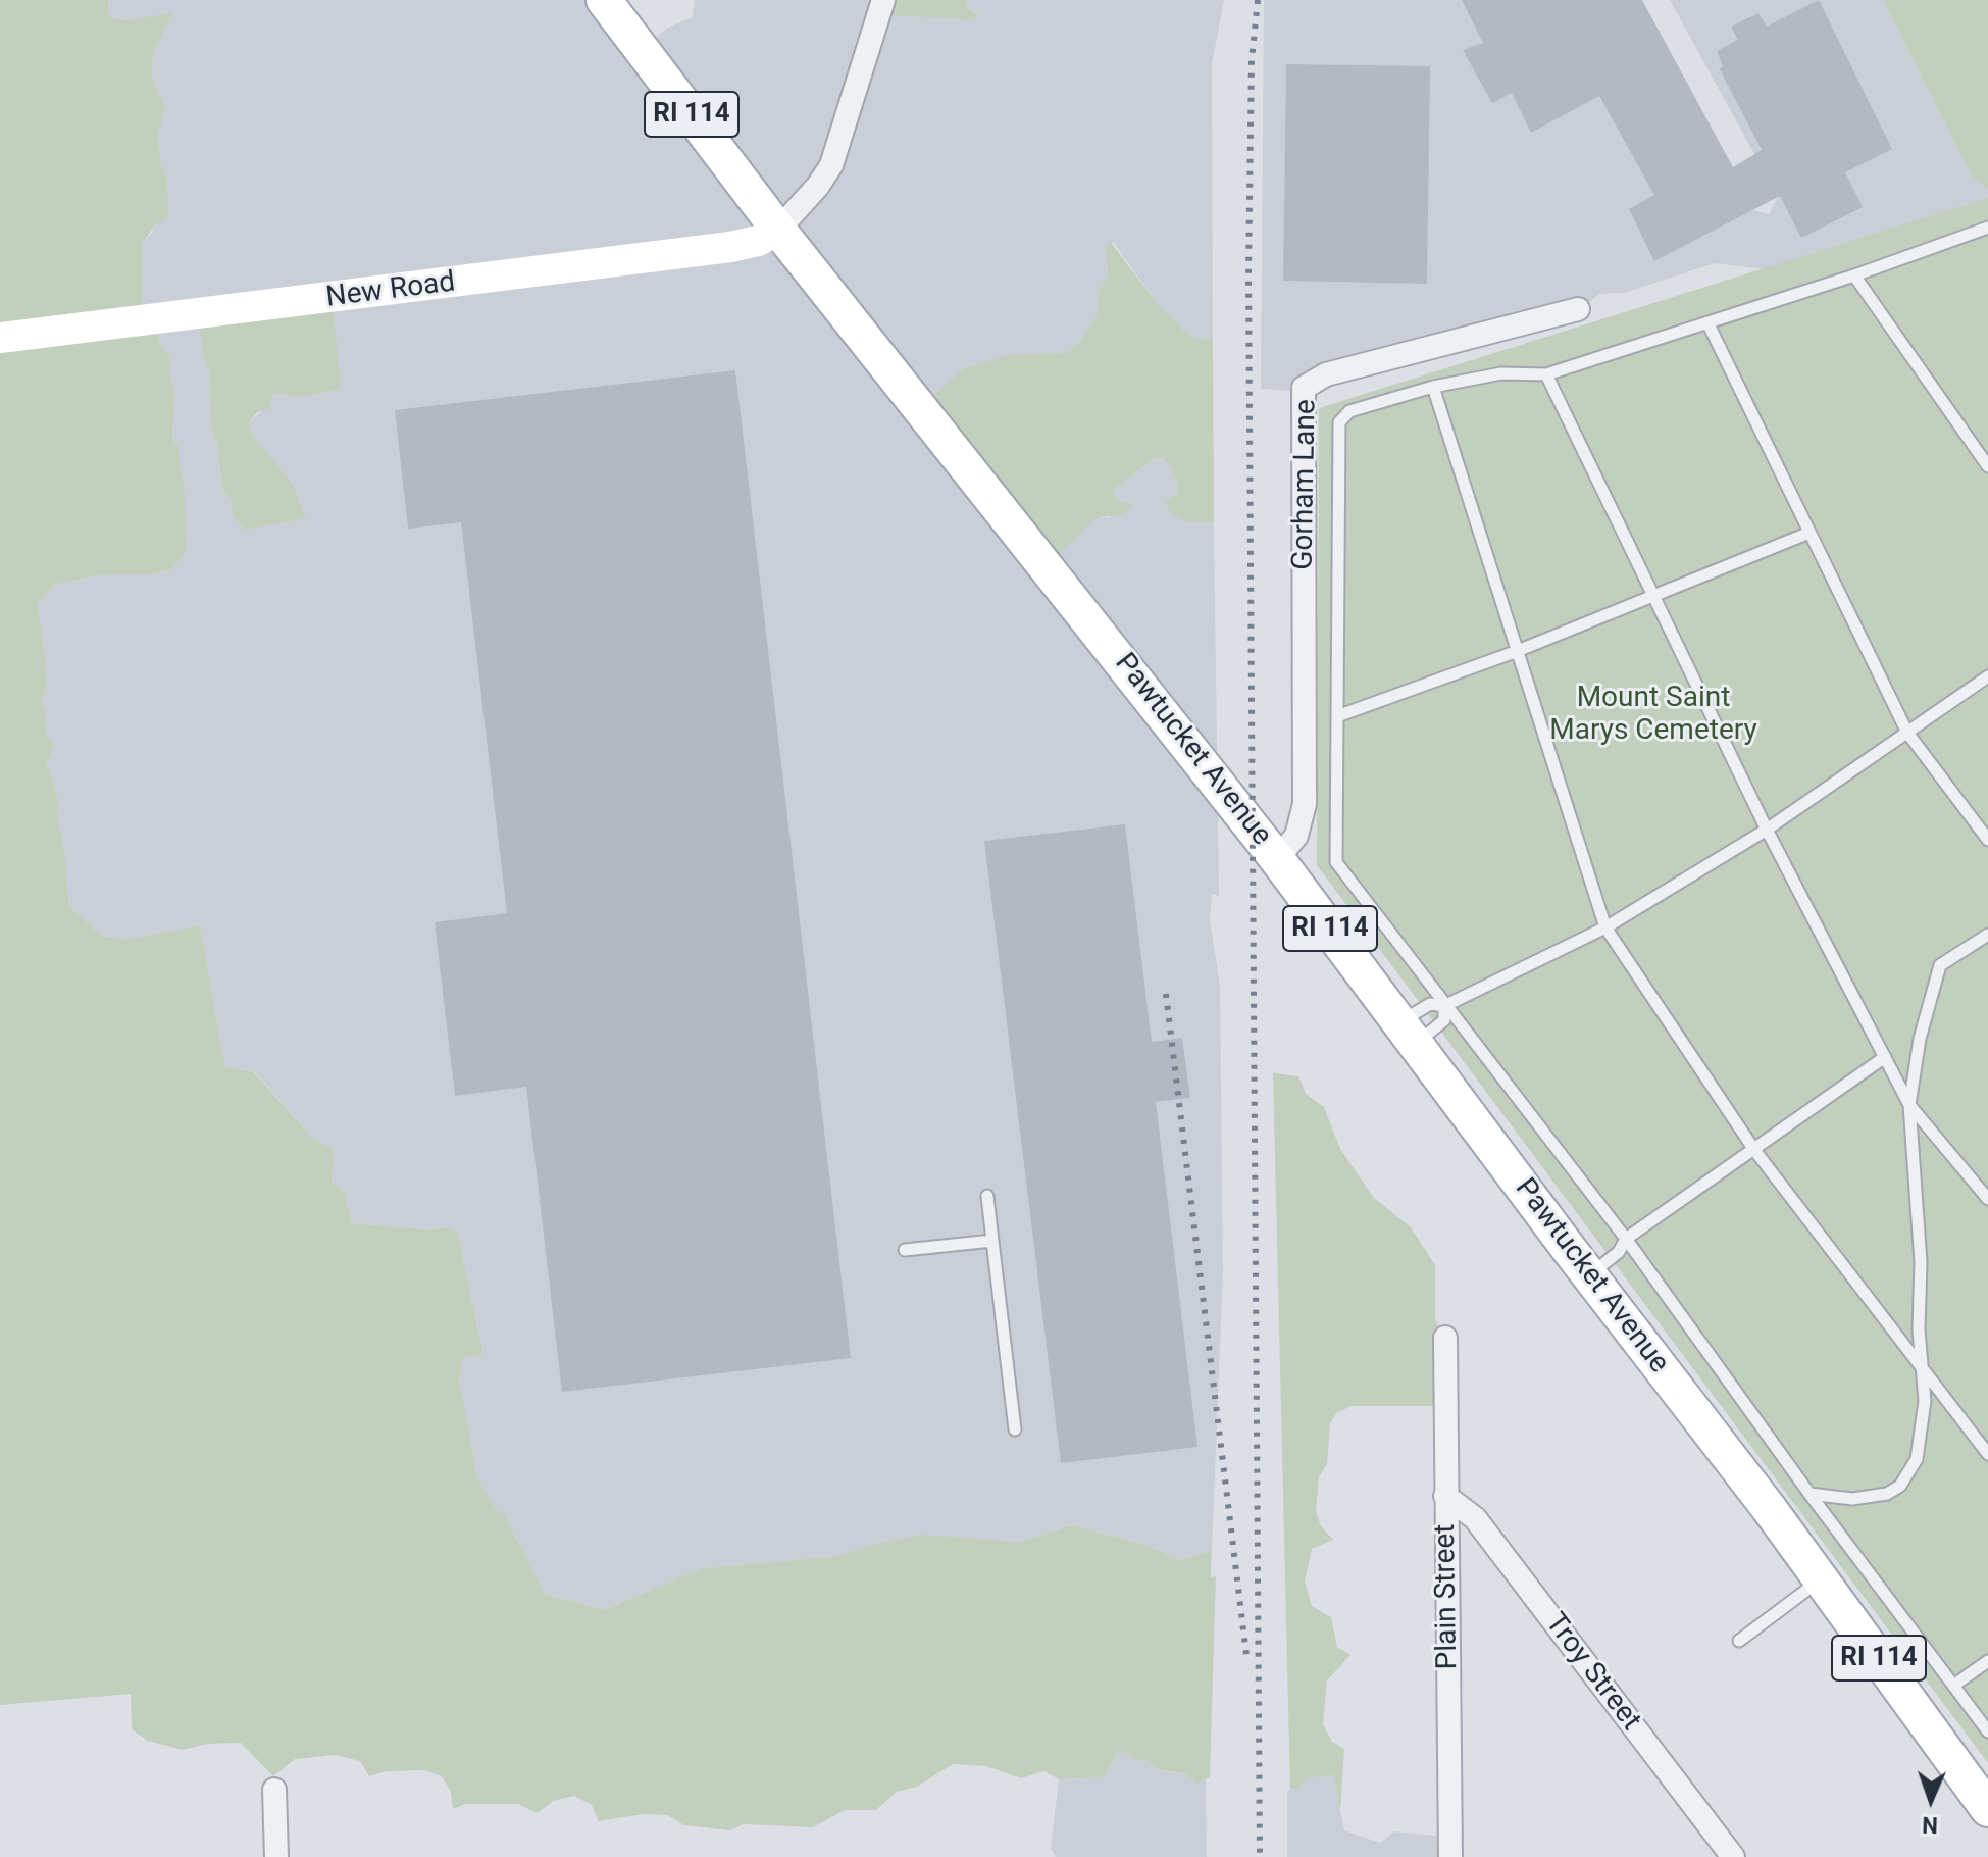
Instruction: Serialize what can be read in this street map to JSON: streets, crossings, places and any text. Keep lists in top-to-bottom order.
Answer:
{
  "streets": {
    "main road": ["RI 114", "Pawtucket Avenue"],
    "street": [
      "New Road",
      "Gorham Lane",
      "Plain Street",
      "Troy Street"
    ]
  },
  "crossings": [
    ["RI 114", "Pawtucket Avenue"],
    ["New Road", "Pawtucket Avenue"],
    ["Gorham Lane", "Pawtucket Avenue"],
    ["Plain Street", "Troy Street"]
  ],
  "parks": ["Mount Saint Marys Cemetery"],
  "north": "bottom"
}
